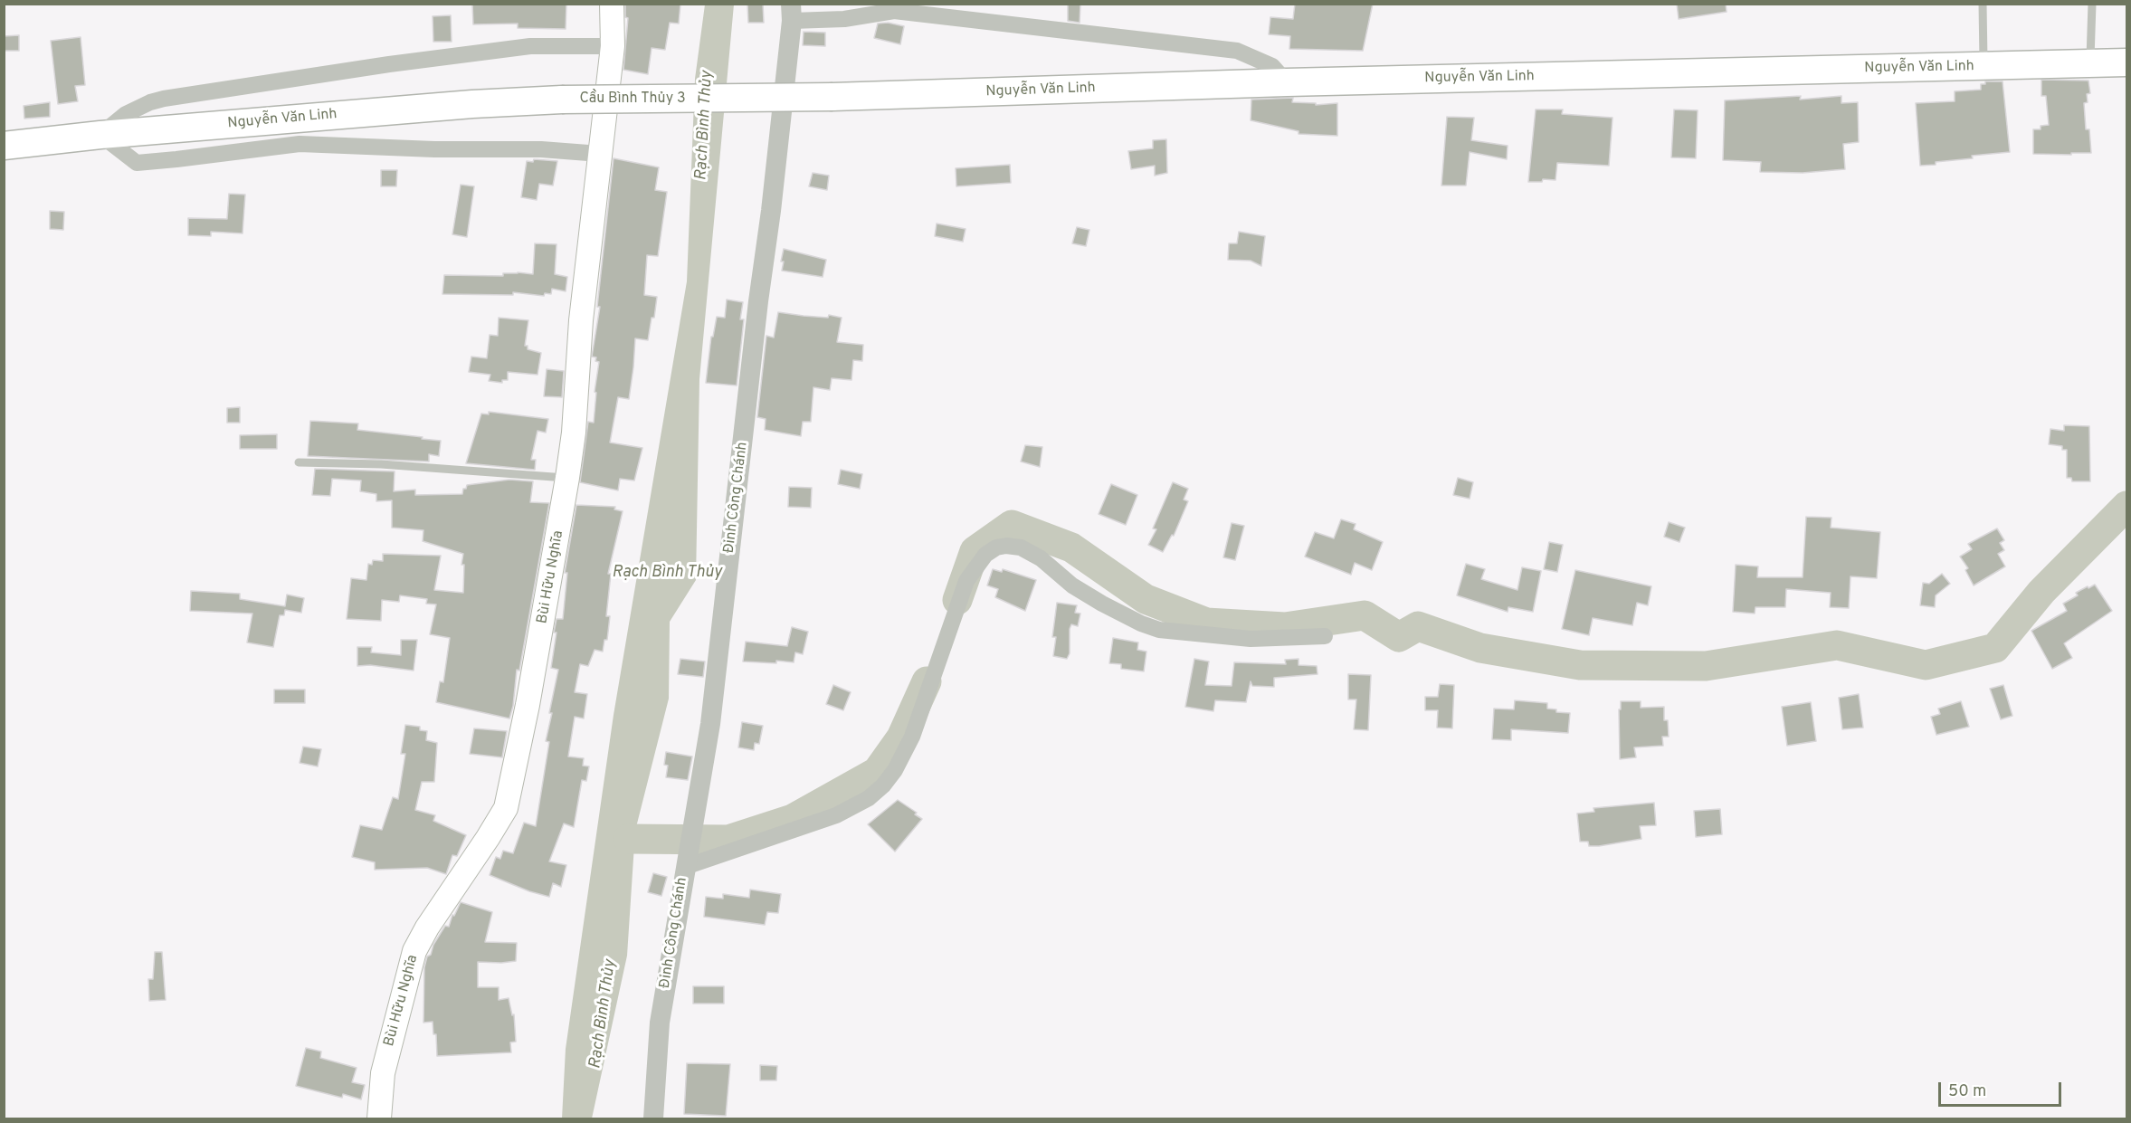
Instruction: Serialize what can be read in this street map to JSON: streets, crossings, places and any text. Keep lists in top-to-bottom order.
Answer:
{
  "streets": {
    "highway": ["Nguyễn Văn Linh", "Cầu Bình Thủy 3"],
    "main road": ["Bùi Hữu Nghĩa"],
    "street": ["Đinh Công Chánh"]
  },
  "crossings": [
    ["Nguyễn Văn Linh", "Cầu Bình Thủy 3"]
  ],
  "water": ["Rạch Bình Thủy"],
  "scale_bar": "50 m"
}
